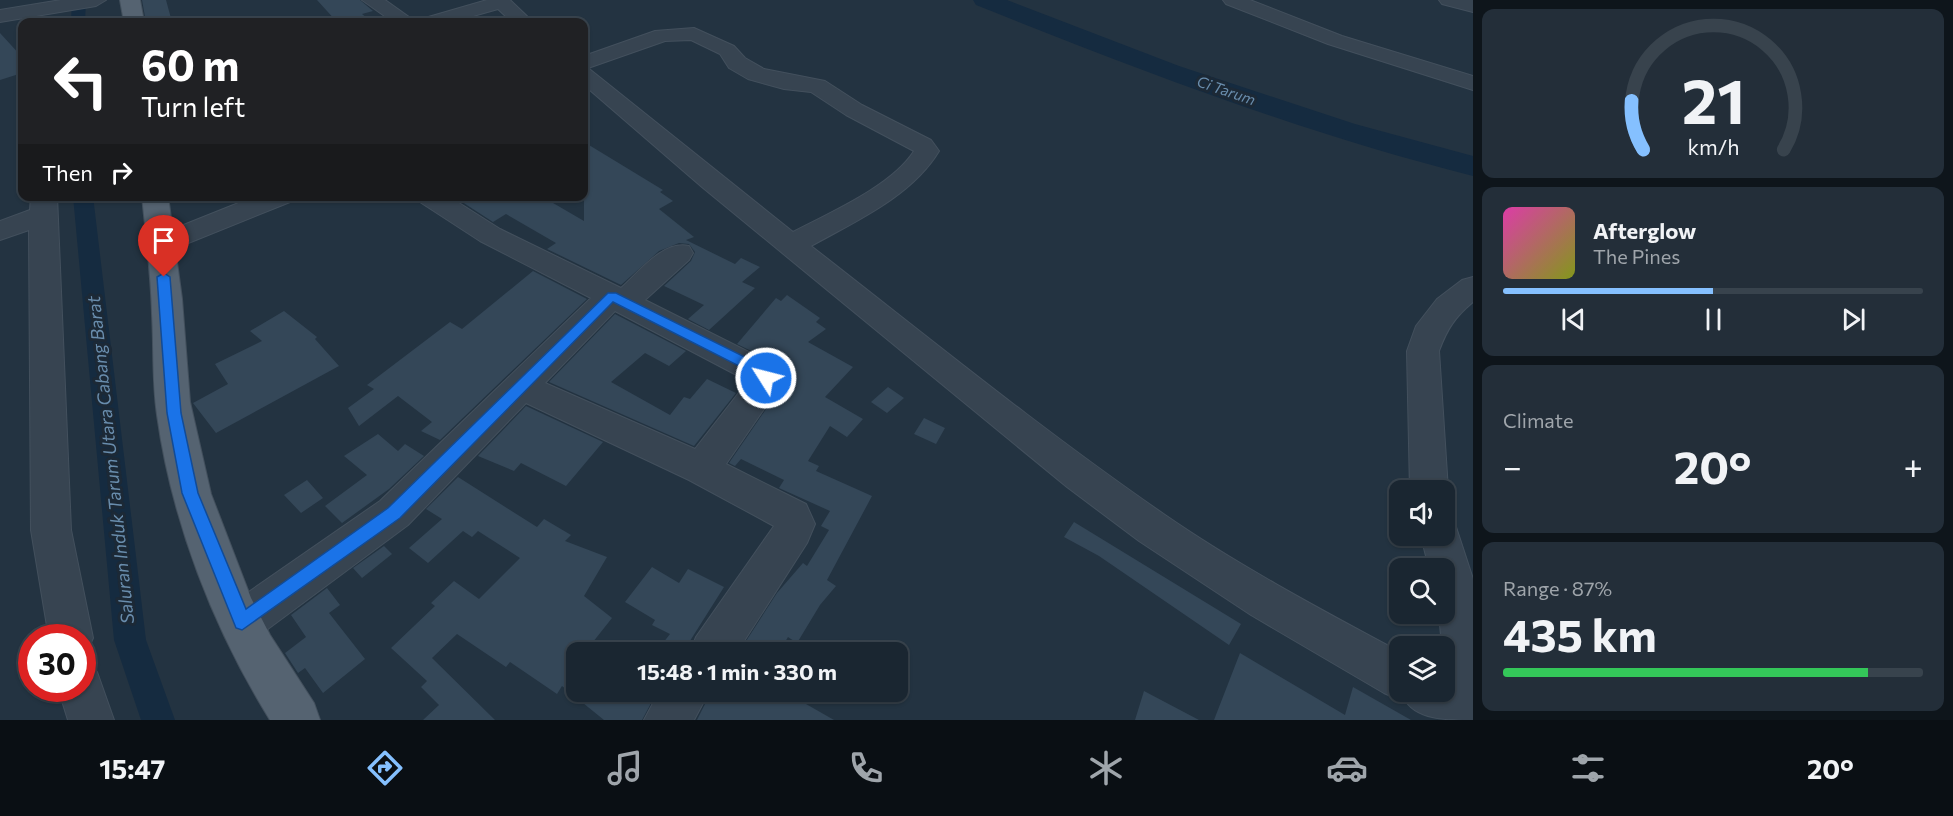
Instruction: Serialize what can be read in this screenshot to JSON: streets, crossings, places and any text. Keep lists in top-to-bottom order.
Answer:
{
  "water": ["Ci Tarum", "Saluran Induk Tarum Utara Cabang Barat"],
  "page": {
    "turn": ["60 m", "Turn left"],
    "then": "Then",
    "song": ["Afterglow", "The Pines"],
    "tile": [
      "Climate",
      ["Range · 87%", "435 km"]
    ],
    "heat": ["−", "20°", "+"],
    "limit": "30",
    "trip": "15:48 · 1 min · 330 m",
    "tabs": ["15:47", "20°"],
    "gauge": ["21", "km/h"]
  }
}
